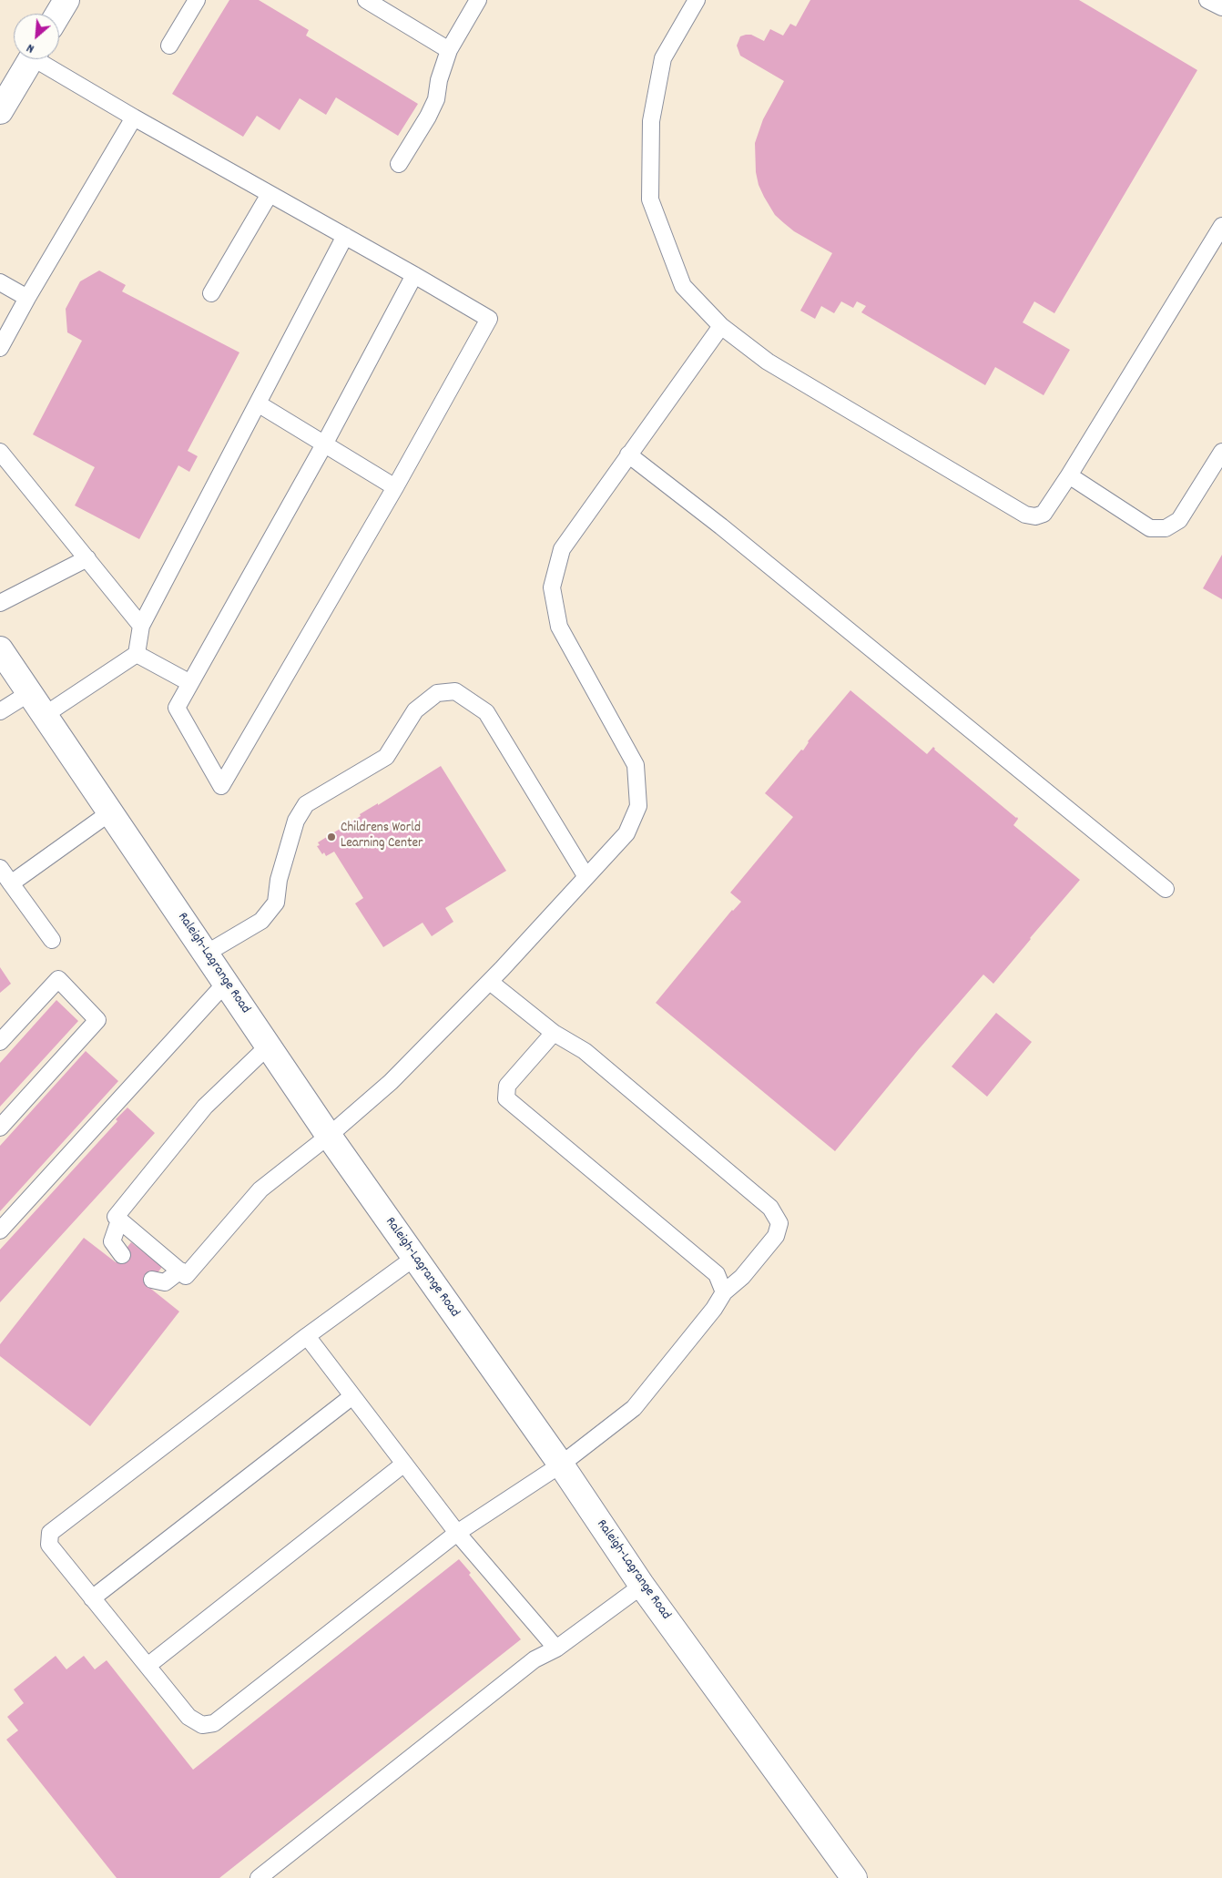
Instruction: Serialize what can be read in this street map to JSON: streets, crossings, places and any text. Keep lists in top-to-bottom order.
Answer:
{
  "streets": {
    "main road": ["Raleigh-Lagrange Road"]
  },
  "places": ["Childrens World Learning Center"],
  "north": "bottom left"
}
